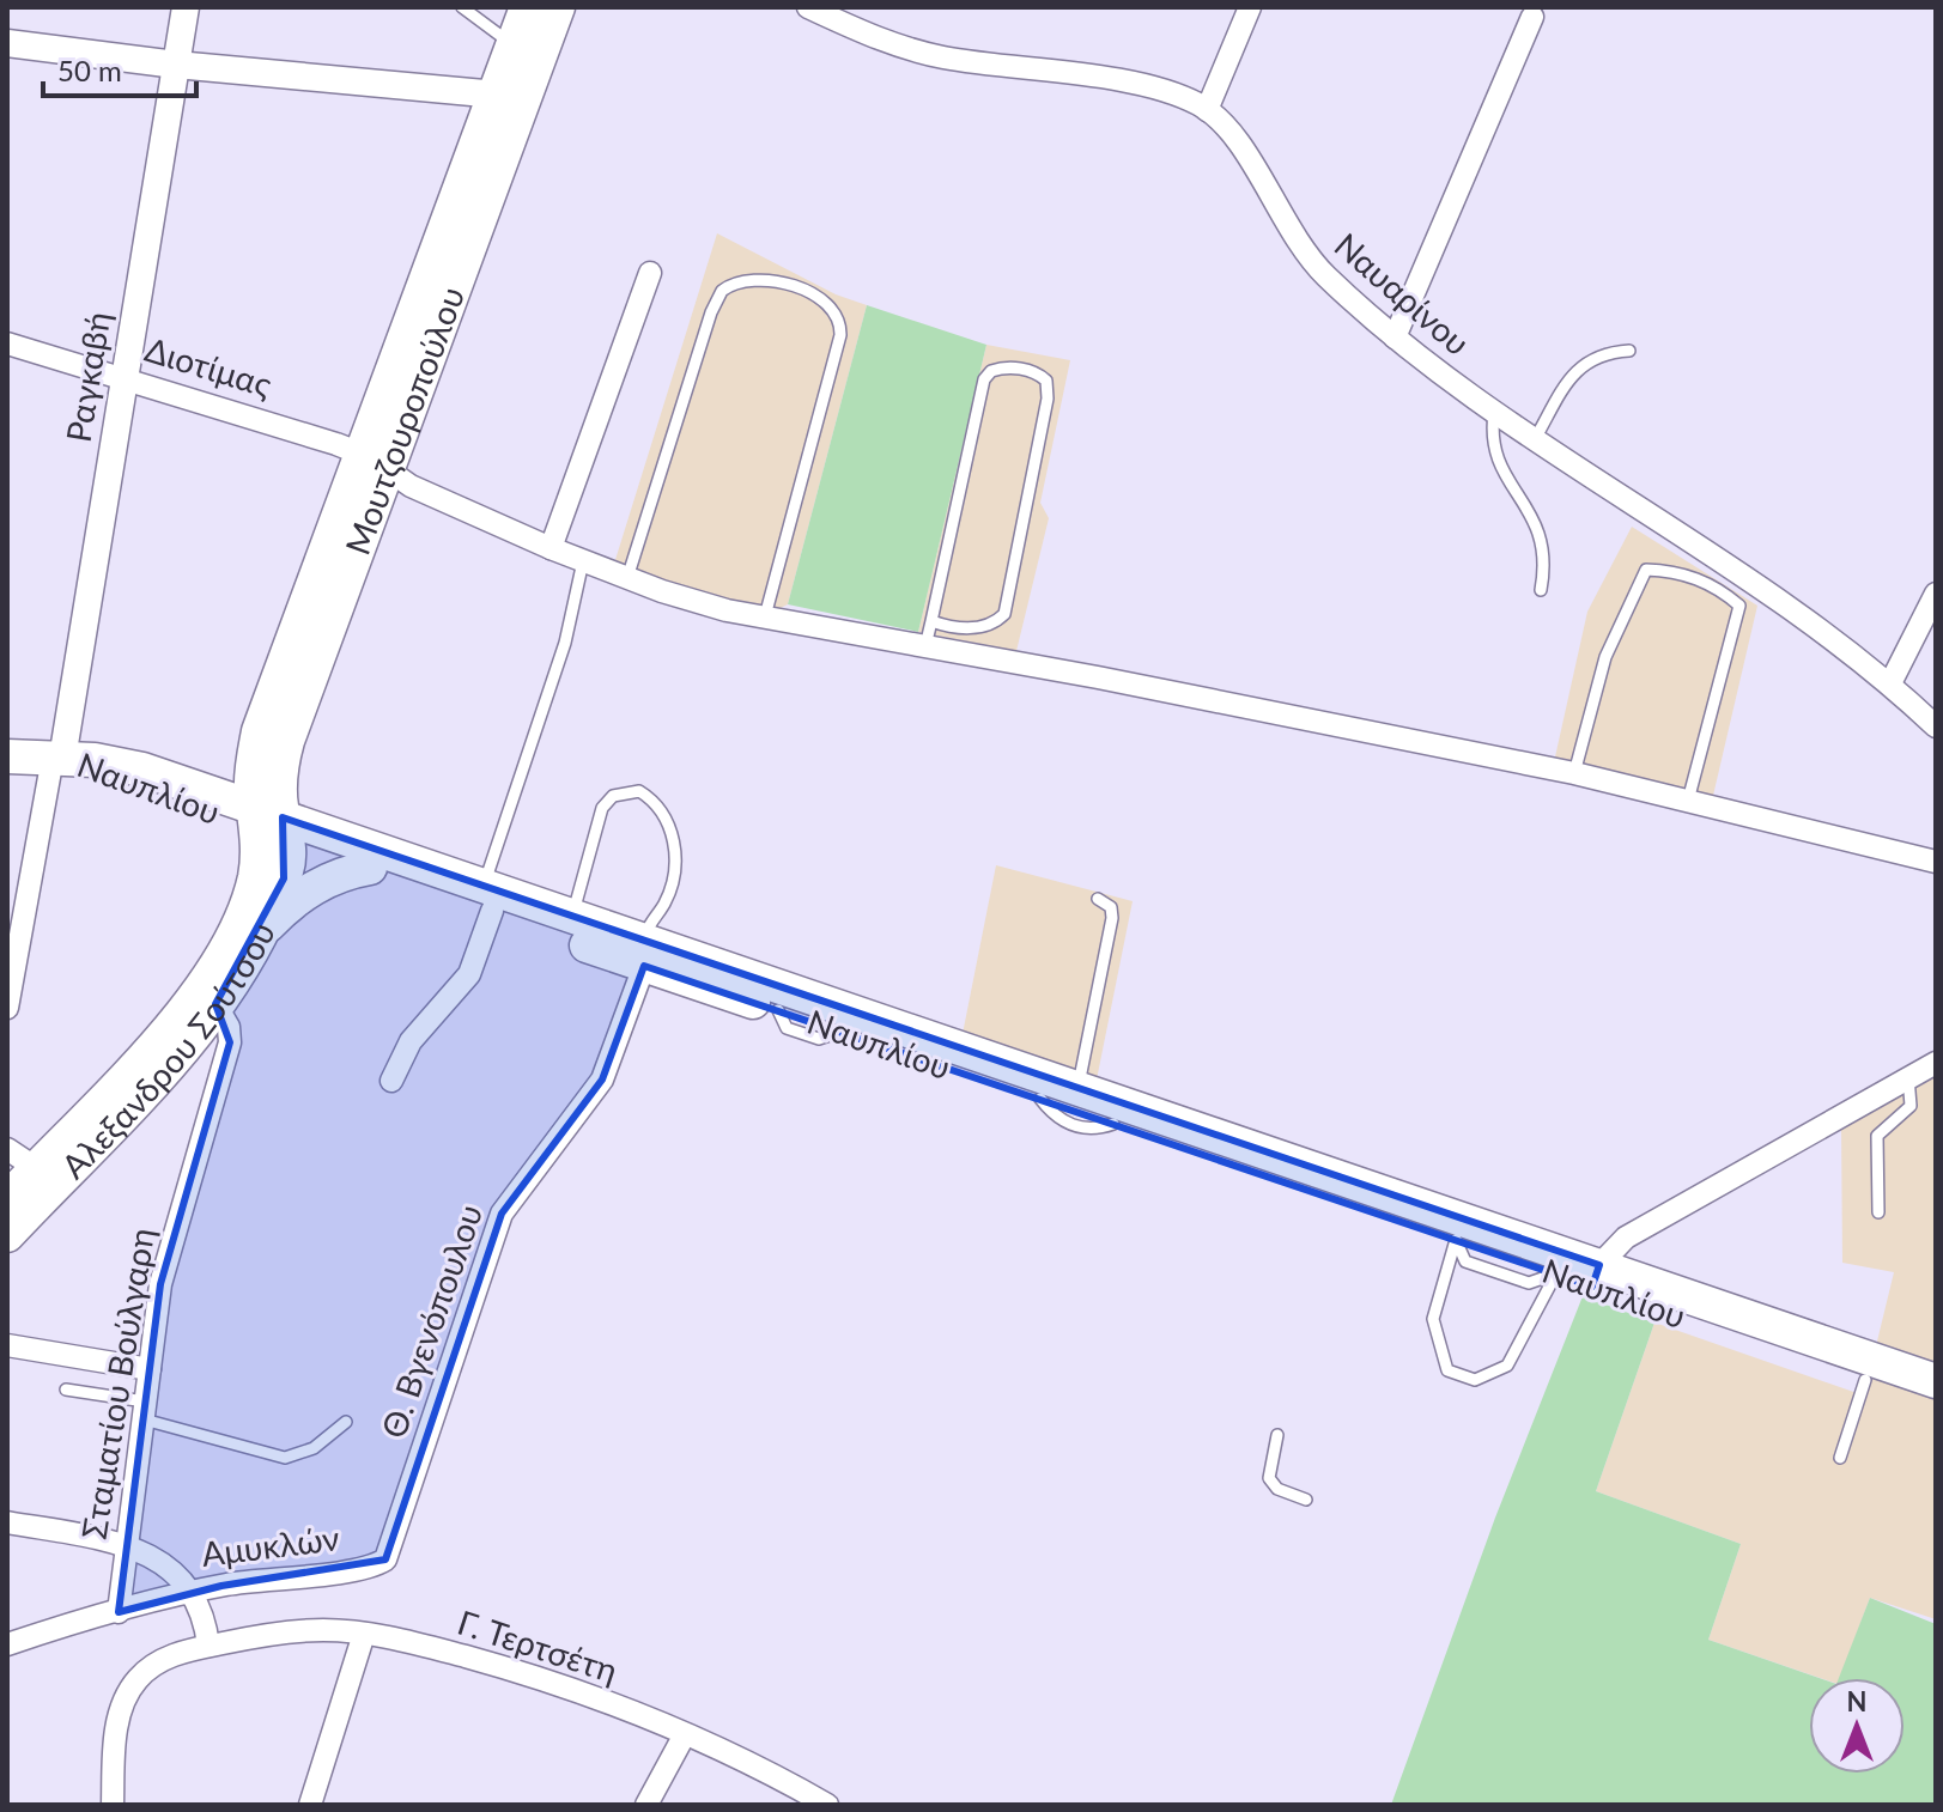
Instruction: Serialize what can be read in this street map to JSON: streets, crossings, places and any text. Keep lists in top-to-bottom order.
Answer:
{
  "streets": {
    "main road": ["Μουτζουροπούλου", "Ναυπλίου", "Αλεξανδρου Σούτσου"],
    "street": [
      "Ναυαρίνου",
      "Διοτίμας",
      "Ραγκαβή",
      "Θ. Βγενόπουλου",
      "Σταματίου Βούλγαρη",
      "Αμυκλών",
      "Γ. Τερτσέτη"
    ]
  },
  "crossings": [
    ["Διοτίμας", "Ραγκαβή"],
    ["Διοτίμας", "Μουτζουροπούλου"],
    ["Ραγκαβή", "Ναυπλίου"],
    ["Μουτζουροπούλου", "Ναυπλίου"],
    ["Μουτζουροπούλου", "Αλεξανδρου Σούτσου"],
    ["Ναυπλίου", "Αλεξανδρου Σούτσου"],
    ["Ναυπλίου", "Θ. Βγενόπουλου"],
    ["Αλεξανδρου Σούτσου", "Σταματίου Βούλγαρη"],
    ["Θ. Βγενόπουλου", "Αμυκλών"],
    ["Σταματίου Βούλγαρη", "Αμυκλών"]
  ],
  "scale_bar": "50 m",
  "north": "top"
}
